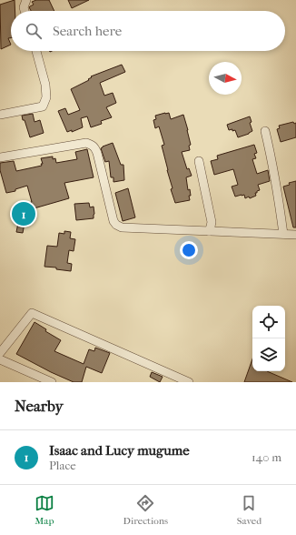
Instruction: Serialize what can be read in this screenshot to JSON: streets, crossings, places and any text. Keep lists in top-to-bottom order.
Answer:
{
  "north": "right",
  "page": {
    "search": "Search here",
    "pins": "1",
    "heading": "Nearby",
    "list": [
      {
        "mark": "1",
        "name": "Isaac and Lucy mugume",
        "note": "Place",
        "value": "140 m"
      }
    ],
    "nav": ["Map", "Directions", "Saved"]
  }
}
